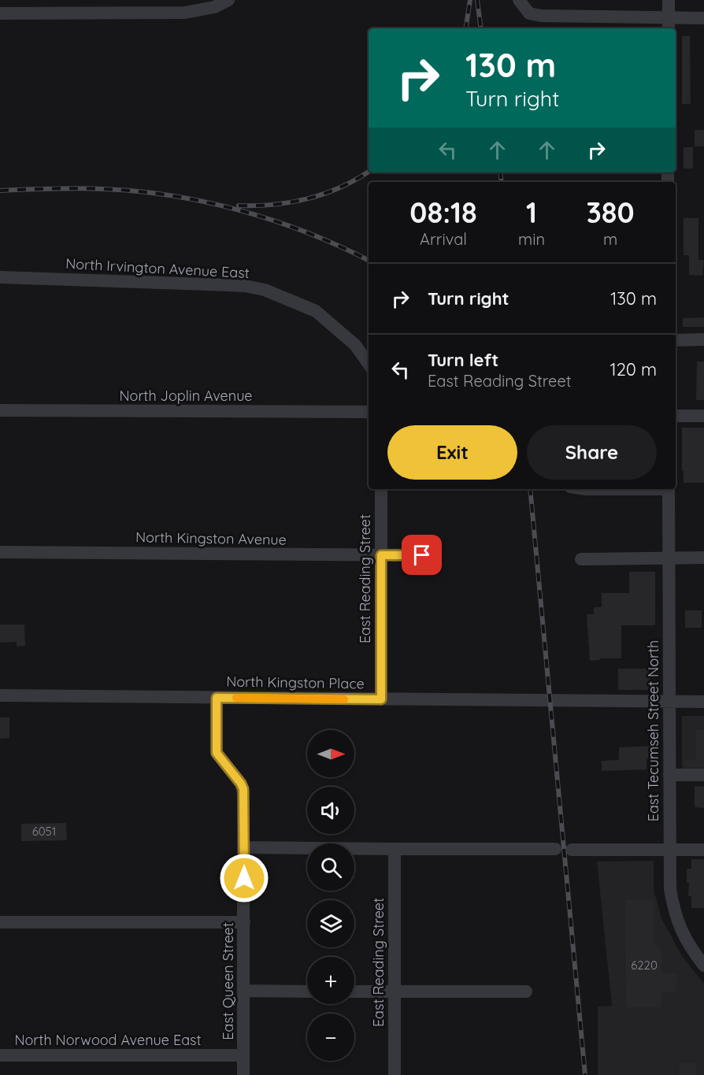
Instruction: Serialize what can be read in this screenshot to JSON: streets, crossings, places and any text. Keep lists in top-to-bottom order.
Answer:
{
  "streets": {
    "street": [
      "North Irvington Avenue East",
      "North Joplin Avenue",
      "North Kingston Avenue",
      "East Reading Street",
      "North Kingston Place",
      "East Tecumseh Street North",
      "East Queen Street",
      "North Norwood Avenue East"
    ]
  },
  "crossings": [
    ["North Kingston Avenue", "East Reading Street"],
    ["East Reading Street", "North Kingston Place"],
    ["North Kingston Place", "East Tecumseh Street North"],
    ["North Kingston Place", "East Queen Street"],
    ["East Queen Street", "North Norwood Avenue East"]
  ],
  "house_numbers": ["6051", "6220"],
  "north": "right",
  "page": {
    "turn": ["130 m", "Turn right"],
    "eta": [
      "08:18",
      "Arrival",
      "1",
      "min",
      "380",
      "m"
    ],
    "list": [
      {
        "name": "Turn right",
        "value": "130 m"
      },
      {
        "name": "Turn left",
        "note": "East Reading Street",
        "value": "120 m"
      }
    ],
    "buttons": ["Exit", "Share"],
    "map_buttons": ["+", "−"]
  }
}
